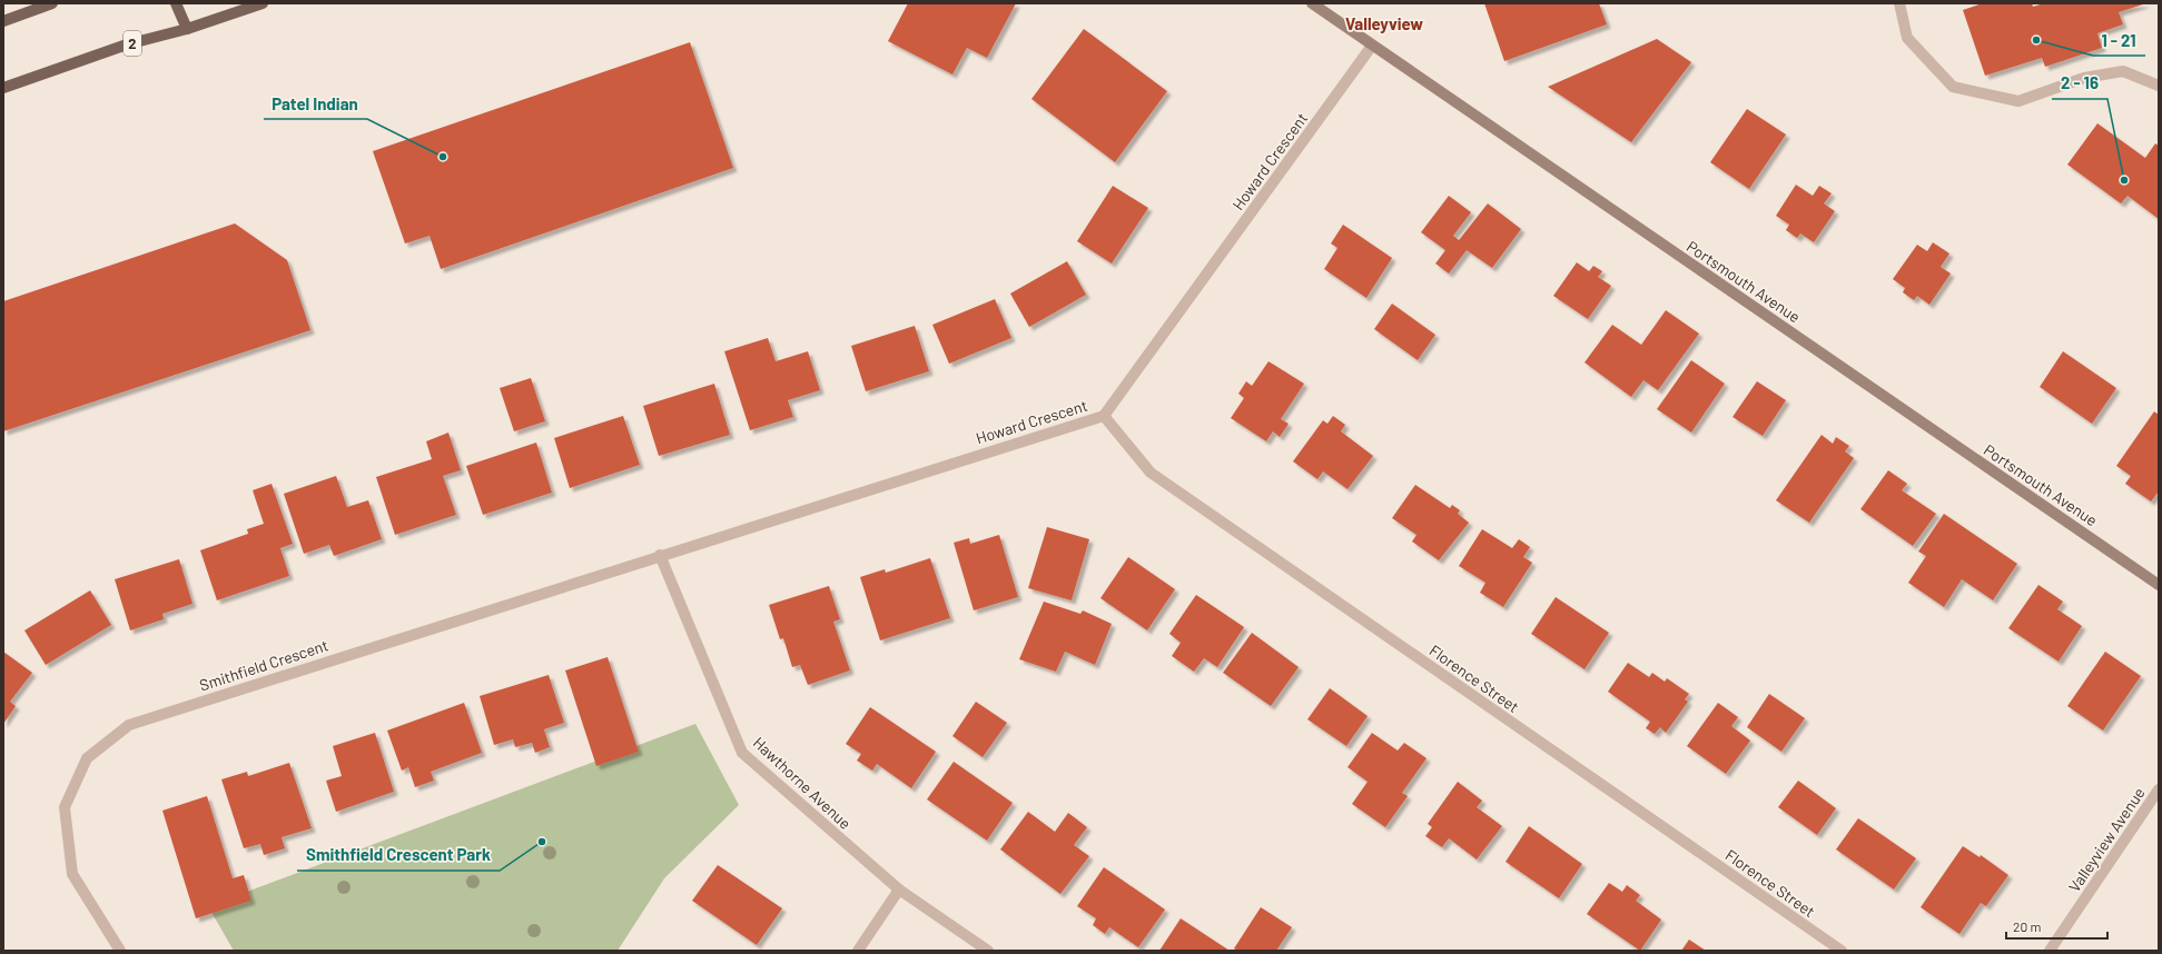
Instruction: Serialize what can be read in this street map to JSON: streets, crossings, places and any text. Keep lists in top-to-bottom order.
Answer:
{
  "streets": {
    "main road": ["2", "Portsmouth Avenue"],
    "street": [
      "Howard Crescent",
      "Smithfield Crescent",
      "Florence Street",
      "Hawthorne Avenue",
      "Valleyview Avenue"
    ]
  },
  "crossings": [
    ["Howard Crescent", "Portsmouth Avenue"],
    ["Howard Crescent", "Smithfield Crescent"],
    ["Howard Crescent", "Florence Street"],
    ["Howard Crescent", "Hawthorne Avenue"],
    ["Smithfield Crescent", "Hawthorne Avenue"]
  ],
  "districts": ["Valleyview"],
  "places": [
    "1 - 21",
    "Patel Indian",
    "2 - 16",
    "Smithfield Crescent Park"
  ],
  "scale_bar": "20 m"
}
